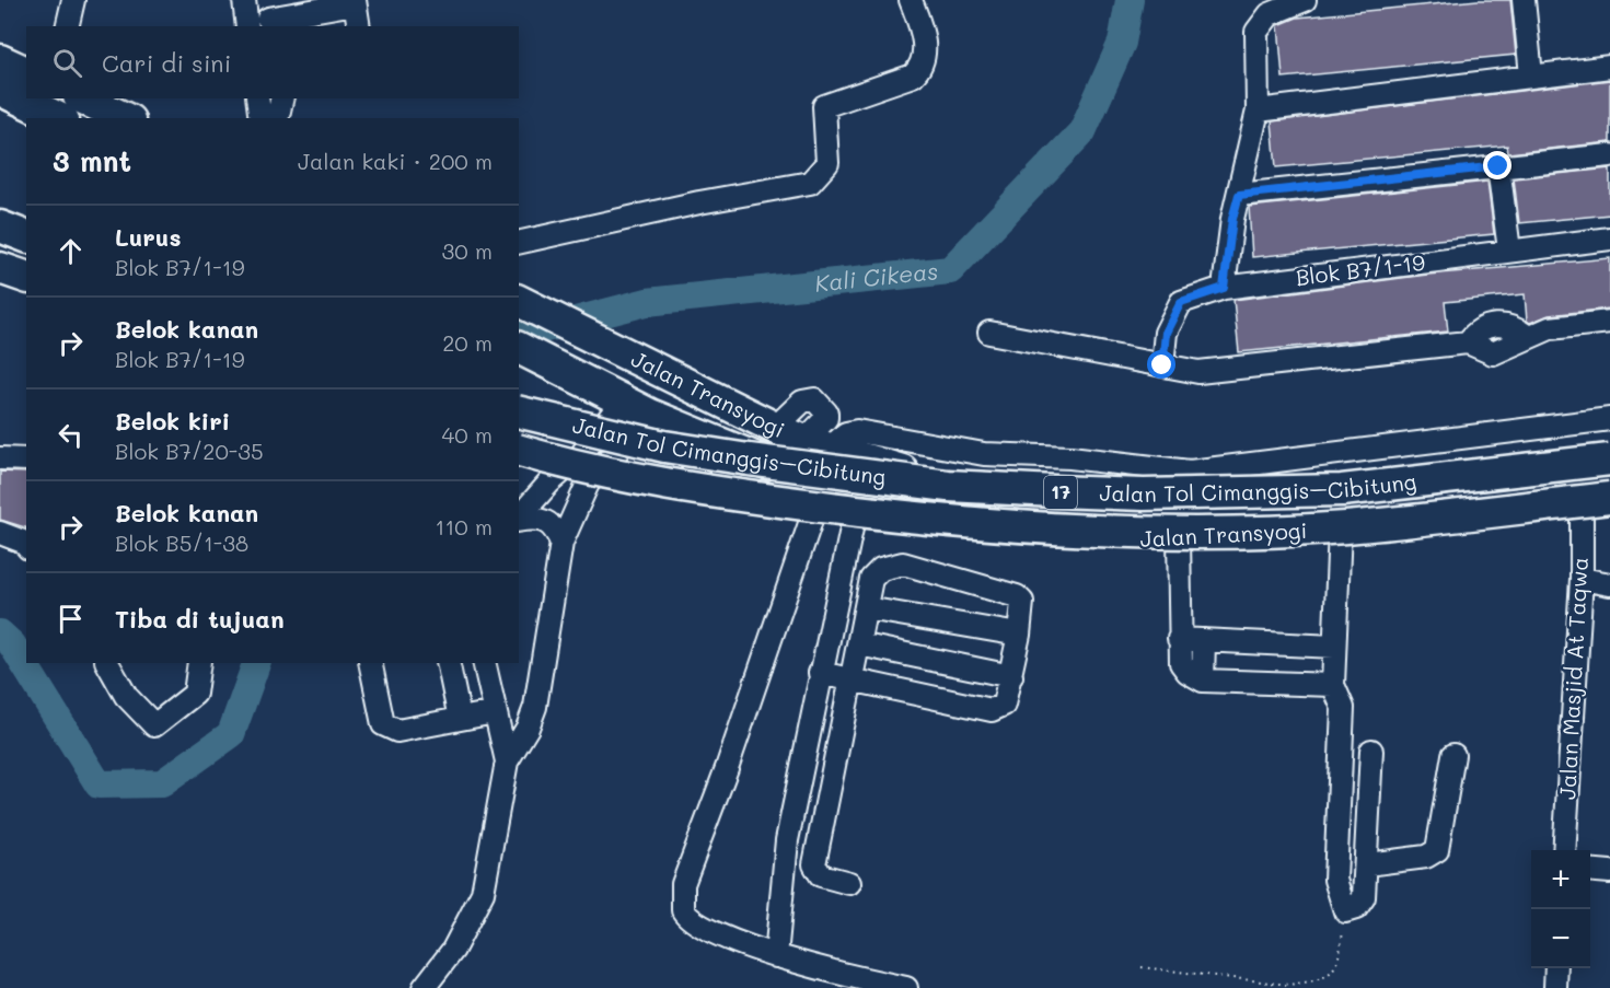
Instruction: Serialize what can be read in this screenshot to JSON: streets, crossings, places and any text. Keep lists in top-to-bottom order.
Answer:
{
  "streets": {
    "highway": ["Jalan Transyogi", "Jalan Tol Cimanggis–Cibitung", "17"],
    "street": ["Blok B7/1-19", "Jalan Masjid At Taqwa"]
  },
  "crossings": [
    ["Jalan Transyogi", "Jalan Tol Cimanggis–Cibitung"],
    ["Jalan Transyogi", "Jalan Masjid At Taqwa"],
    ["Jalan Tol Cimanggis–Cibitung", "Jalan Masjid At Taqwa"]
  ],
  "water": ["Kali Cikeas"],
  "page": {
    "search": "Cari di sini",
    "heading": ["3 mnt", "Jalan kaki · 200 m"],
    "list": [
      ["Lurus", "Blok B7/1-19", "30 m"],
      ["Belok kanan", "Blok B7/1-19", "20 m"],
      ["Belok kiri", "Blok B7/20-35", "40 m"],
      ["Belok kanan", "Blok B5/1-38", "110 m"],
      "Tiba di tujuan"
    ],
    "map_buttons": ["+", "−"]
  }
}
